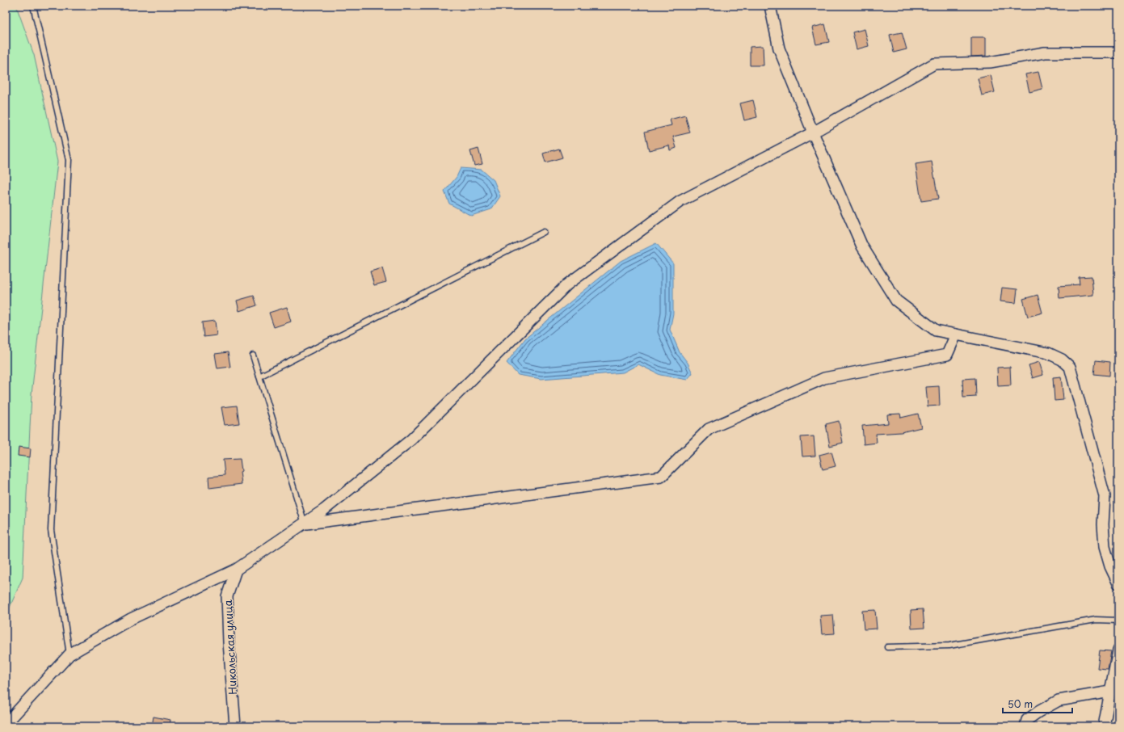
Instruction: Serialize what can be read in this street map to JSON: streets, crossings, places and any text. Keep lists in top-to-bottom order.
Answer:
{
  "streets": {
    "street": ["Никольская улица"]
  },
  "scale_bar": "50 m"
}
